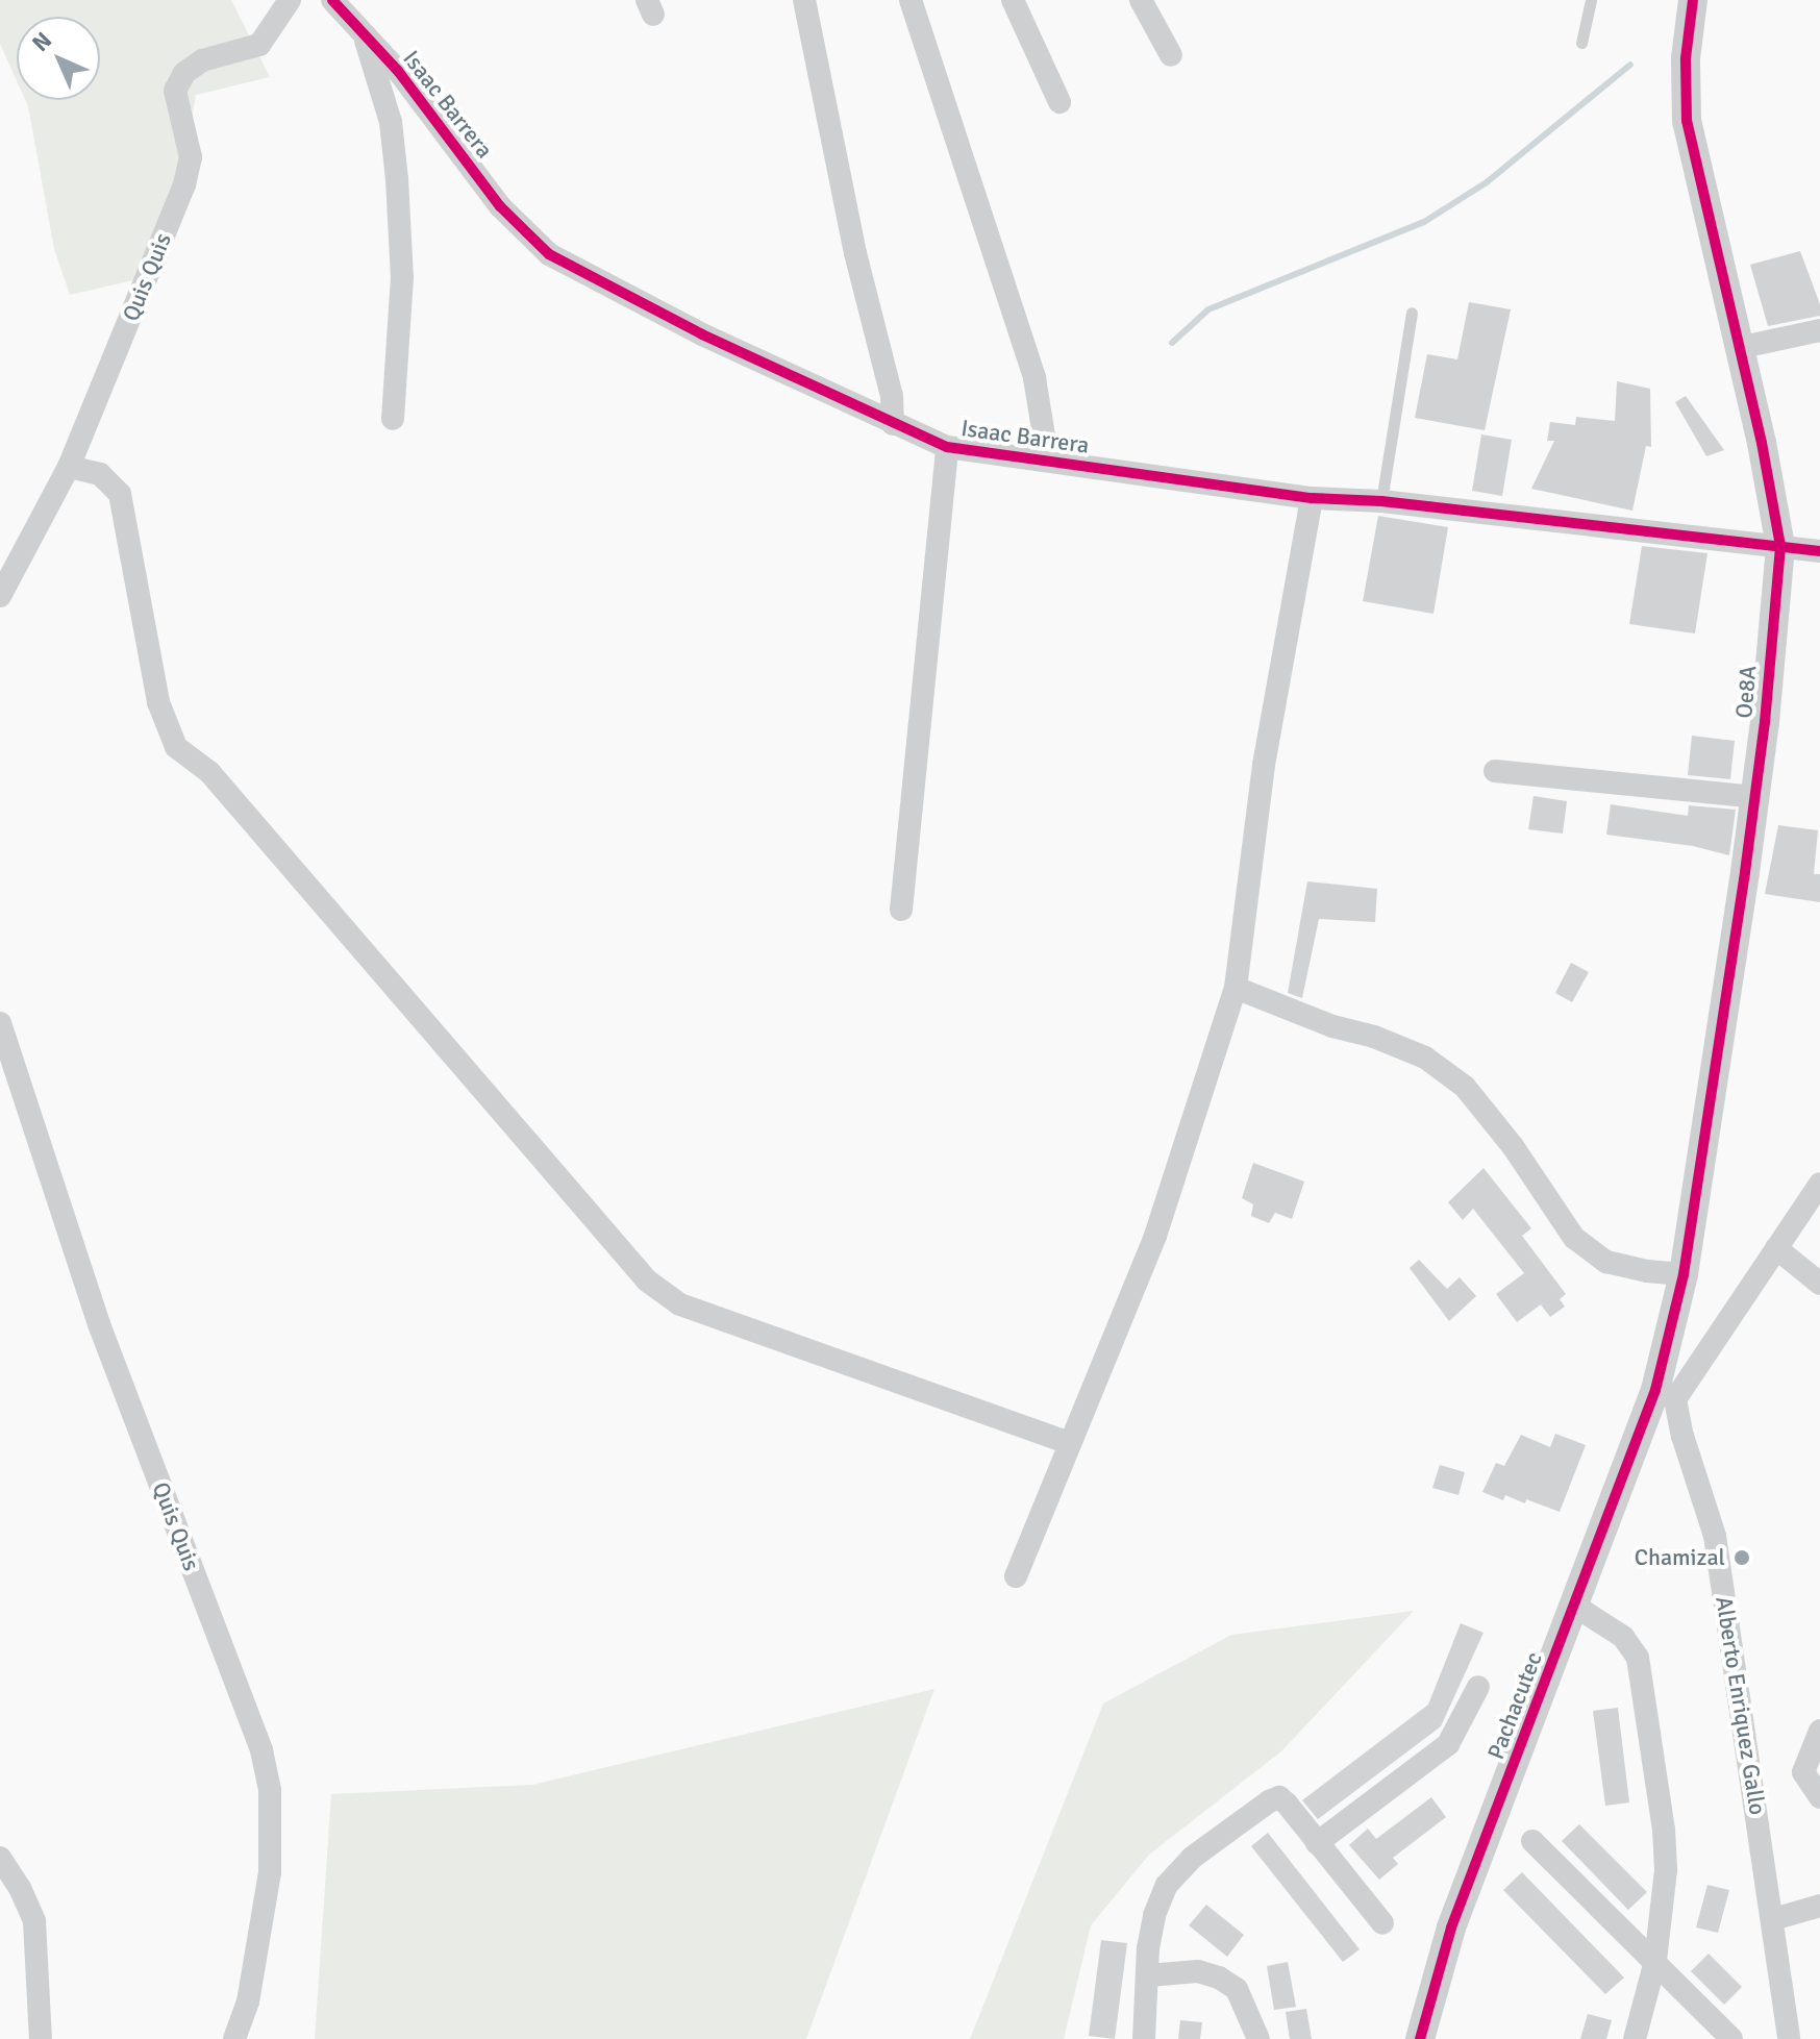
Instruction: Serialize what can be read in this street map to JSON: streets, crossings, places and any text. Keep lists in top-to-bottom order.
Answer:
{
  "streets": {
    "street": [
      "Isaac Barrera",
      "Quis Quis",
      "Oe8A",
      "Pachacutec",
      "Alberto Enriquez Gallo"
    ]
  },
  "crossings": [
    ["Isaac Barrera", "Oe8A"],
    ["Oe8A", "Pachacutec"],
    ["Oe8A", "Alberto Enriquez Gallo"],
    ["Pachacutec", "Alberto Enriquez Gallo"]
  ],
  "places": ["Chamizal"],
  "north": "top left"
}
